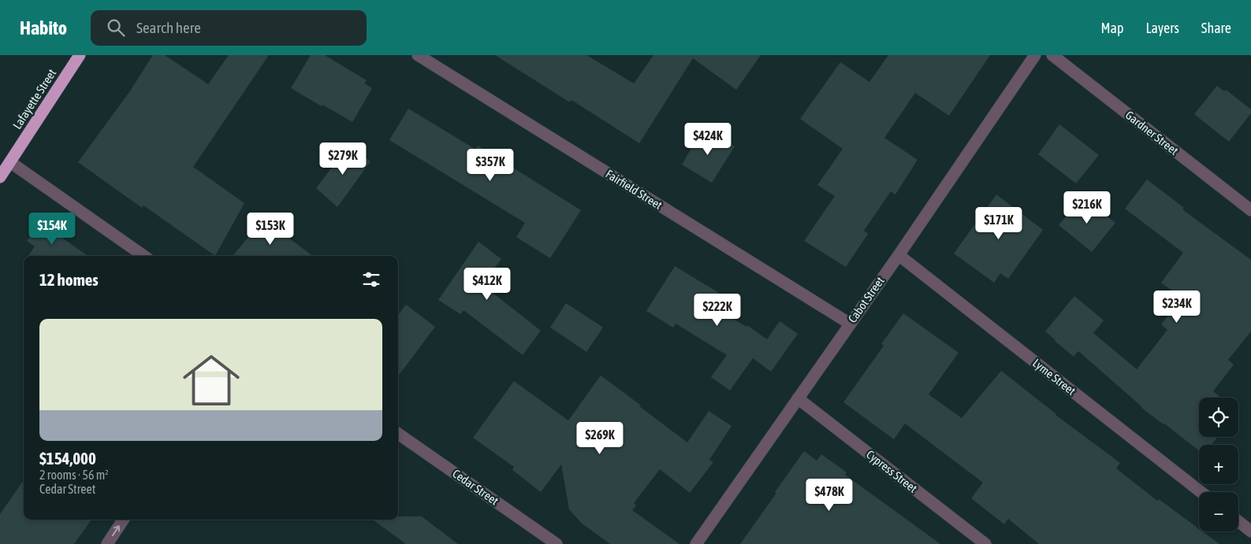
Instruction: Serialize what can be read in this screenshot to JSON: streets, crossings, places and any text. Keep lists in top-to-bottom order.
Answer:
{
  "streets": {
    "highway": ["Lafayette Street"],
    "street": [
      "Gardner Street",
      "Fairfield Street",
      "Cabot Street",
      "Lyme Street",
      "Cypress Street",
      "Cedar Street"
    ]
  },
  "crossings": [
    ["Fairfield Street", "Cabot Street"],
    ["Cabot Street", "Lyme Street"],
    ["Cabot Street", "Cypress Street"]
  ],
  "page": {
    "header": "Habito",
    "search": "Search here",
    "nav": ["Map", "Layers", "Share"],
    "price": [
      "$424K",
      "$279K",
      "$357K",
      "$216K",
      "$171K",
      "$154K",
      "$153K",
      "$412K",
      "$234K",
      "$222K",
      "$269K",
      "$478K"
    ],
    "heading": "12 homes",
    "list": [
      {
        "name": "$154,000",
        "note": "2 rooms · 56 m² · Cedar Street"
      }
    ],
    "map_buttons": ["+", "−"]
  }
}
